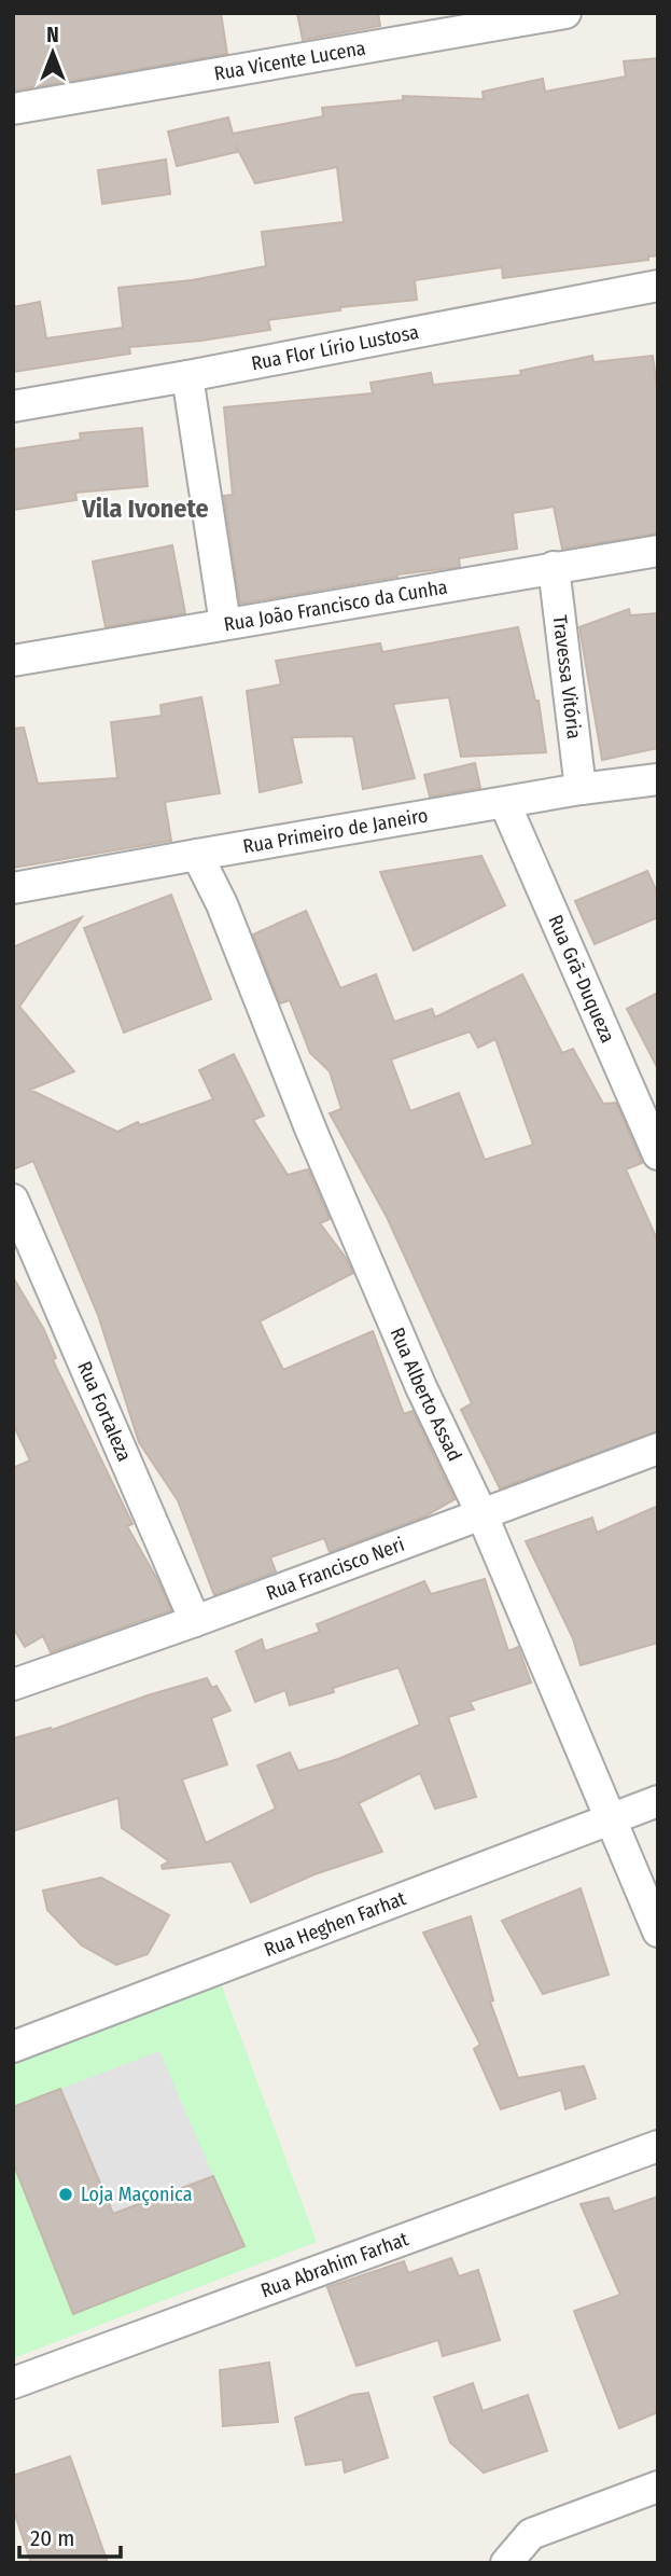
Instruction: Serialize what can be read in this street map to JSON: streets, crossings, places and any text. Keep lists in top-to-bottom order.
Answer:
{
  "streets": {
    "street": [
      "Rua Vicente Lucena",
      "Rua Flor Lírio Lustosa",
      "Rua João Francisco da Cunha",
      "Travessa Vitória",
      "Rua Primeiro de Janeiro",
      "Rua Grã-Duqueza",
      "Rua Alberto Assad",
      "Rua Fortaleza",
      "Rua Francisco Neri",
      "Rua Heghen Farhat",
      "Rua Abrahim Farhat"
    ]
  },
  "crossings": [
    ["Rua João Francisco da Cunha", "Travessa Vitória"],
    ["Travessa Vitória", "Rua Primeiro de Janeiro"],
    ["Rua Primeiro de Janeiro", "Rua Grã-Duqueza"],
    ["Rua Primeiro de Janeiro", "Rua Alberto Assad"],
    ["Rua Alberto Assad", "Rua Francisco Neri"],
    ["Rua Alberto Assad", "Rua Heghen Farhat"],
    ["Rua Fortaleza", "Rua Francisco Neri"]
  ],
  "districts": ["Vila Ivonete"],
  "places": ["Loja Maçonica"],
  "scale_bar": "20 m",
  "north": "top"
}
